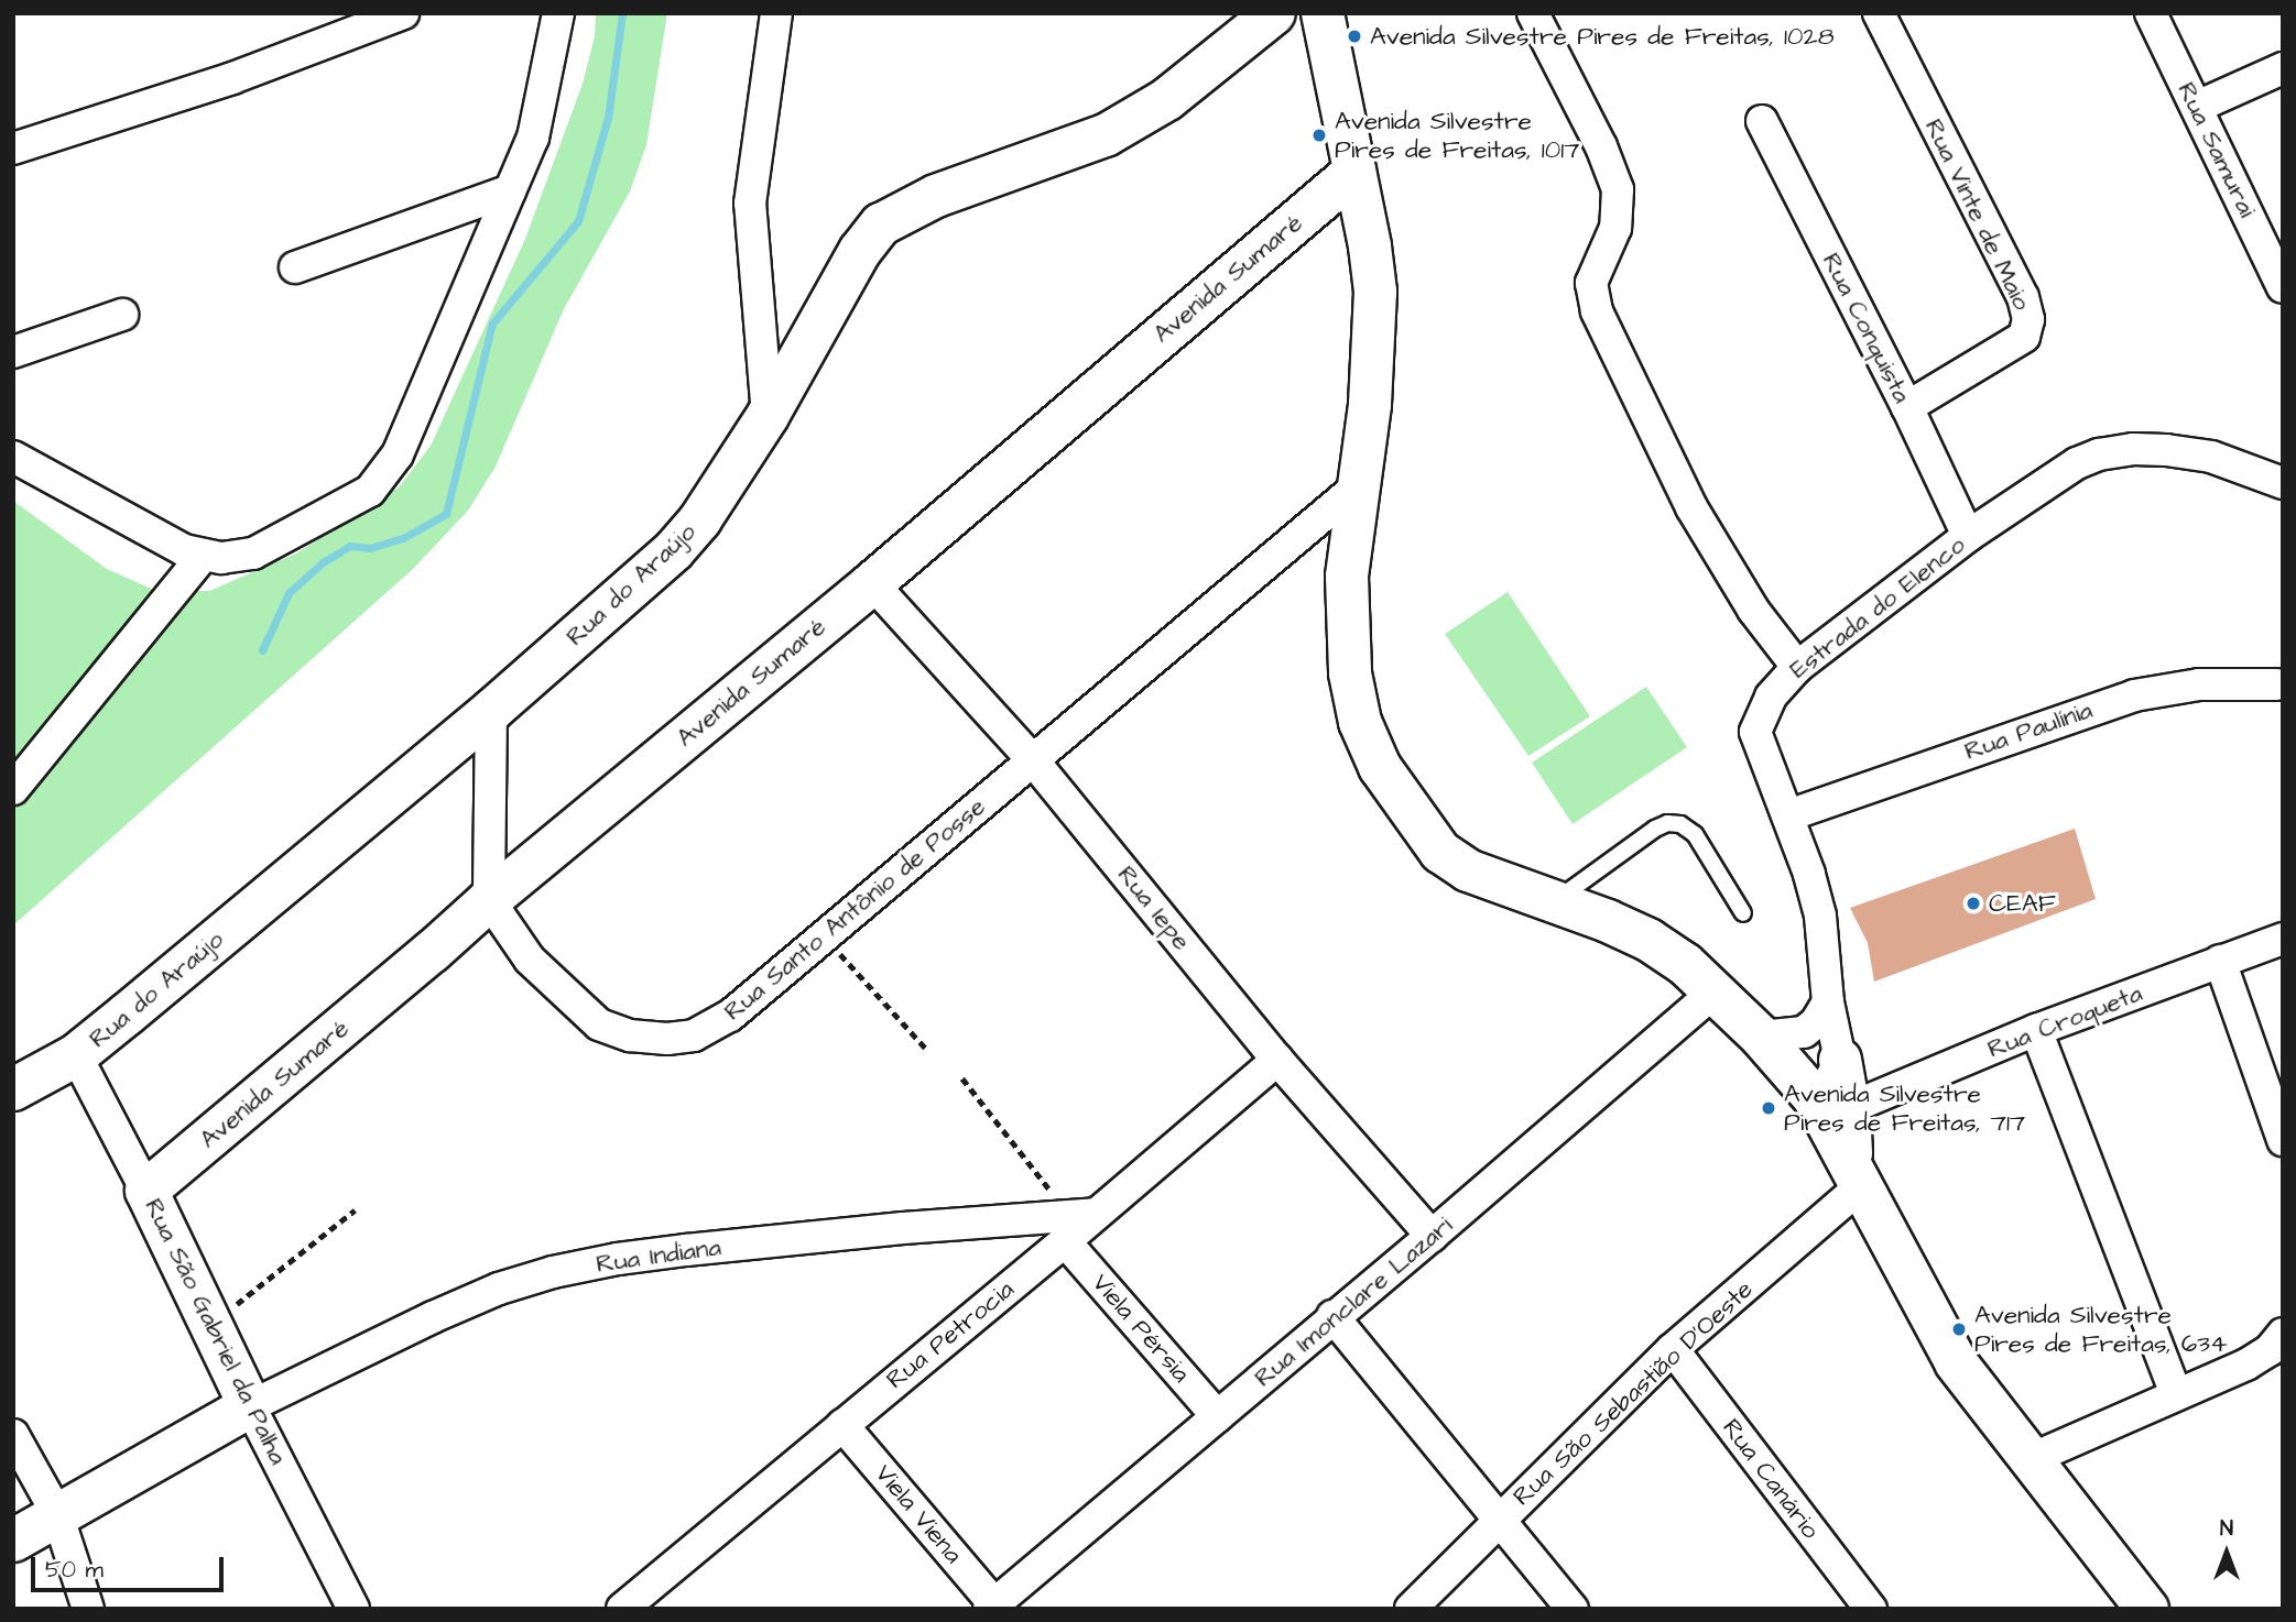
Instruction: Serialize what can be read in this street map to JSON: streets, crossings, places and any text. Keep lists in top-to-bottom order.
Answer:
{
  "streets": {
    "street": [
      "Rua Samurai",
      "Rua Vinte de Maio",
      "Avenida Sumaré",
      "Rua Conquista",
      "Rua do Araújo",
      "Estrada do Elenco",
      "Rua Paulínia",
      "Rua Iepe",
      "Rua Santo Antônio de Posse",
      "Rua Croqueta",
      "Rua Indiana",
      "Rua Imonclare Lazari",
      "Viela Pérsia",
      "Rua São Gabriel da Palha",
      "Rua Petrocia",
      "Rua São Sebastião D'Oeste",
      "Rua Canário",
      "Viela Viena"
    ]
  },
  "crossings": [
    ["Rua Vinte de Maio", "Rua Conquista"],
    ["Avenida Sumaré", "Rua Iepe"],
    ["Avenida Sumaré", "Rua Santo Antônio de Posse"],
    ["Avenida Sumaré", "Rua São Gabriel da Palha"],
    ["Rua Conquista", "Estrada do Elenco"],
    ["Rua do Araújo", "Rua São Gabriel da Palha"],
    ["Estrada do Elenco", "Rua Paulínia"],
    ["Rua Iepe", "Rua Santo Antônio de Posse"],
    ["Rua Iepe", "Rua Imonclare Lazari"],
    ["Rua Iepe", "Rua Petrocia"],
    ["Rua Indiana", "Viela Pérsia"],
    ["Rua Indiana", "Rua São Gabriel da Palha"],
    ["Rua Indiana", "Rua Petrocia"],
    ["Rua Imonclare Lazari", "Viela Pérsia"],
    ["Rua Imonclare Lazari", "Viela Viena"],
    ["Viela Pérsia", "Rua Petrocia"],
    ["Rua Petrocia", "Viela Viena"],
    ["Rua São Sebastião D'Oeste", "Rua Canário"]
  ],
  "places": [
    "Avenida Silvestre Pires de Freitas, 1028",
    "Avenida Silvestre Pires de Freitas, 1017",
    "CEAF",
    "Avenida Silvestre Pires de Freitas, 717",
    "Avenida Silvestre Pires de Freitas, 634"
  ],
  "scale_bar": "50 m",
  "north": "top"
}
